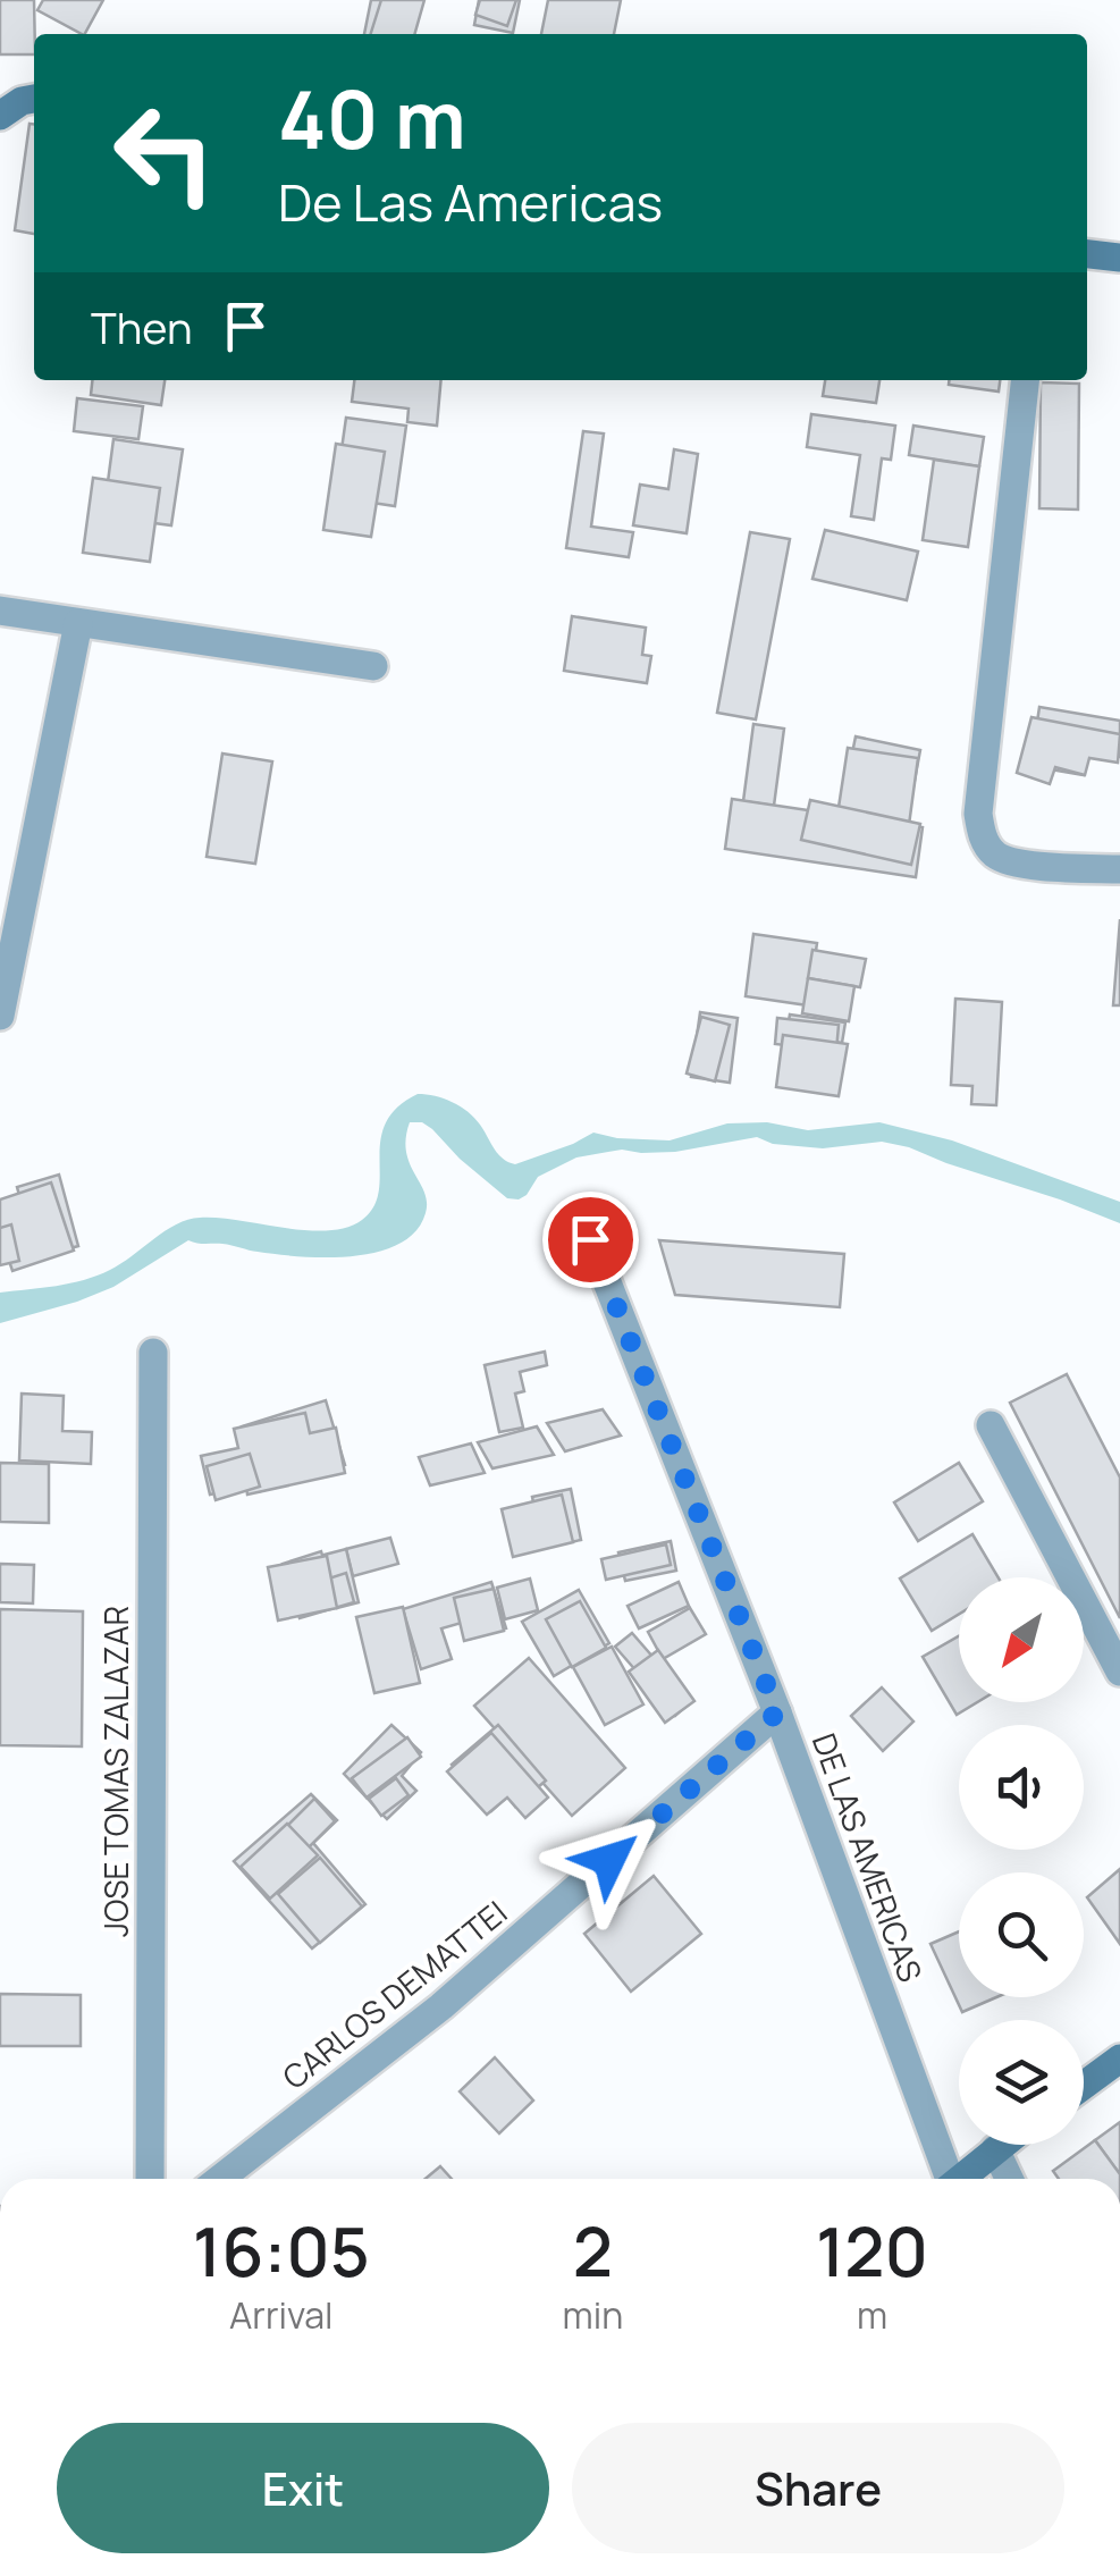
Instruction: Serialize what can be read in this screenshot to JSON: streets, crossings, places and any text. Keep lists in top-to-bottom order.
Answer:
{
  "streets": {
    "street": ["JOSE TOMAS ZALAZAR", "DE LAS AMERICAS", "CARLOS DEMATTEI"]
  },
  "crossings": [
    ["DE LAS AMERICAS", "CARLOS DEMATTEI"]
  ],
  "north": "bottom left",
  "page": {
    "turn": ["40 m", "De Las Americas"],
    "then": "Then",
    "eta": [
      "16:05",
      "Arrival",
      "2",
      "min",
      "120",
      "m"
    ],
    "buttons": ["Exit", "Share"]
  }
}
